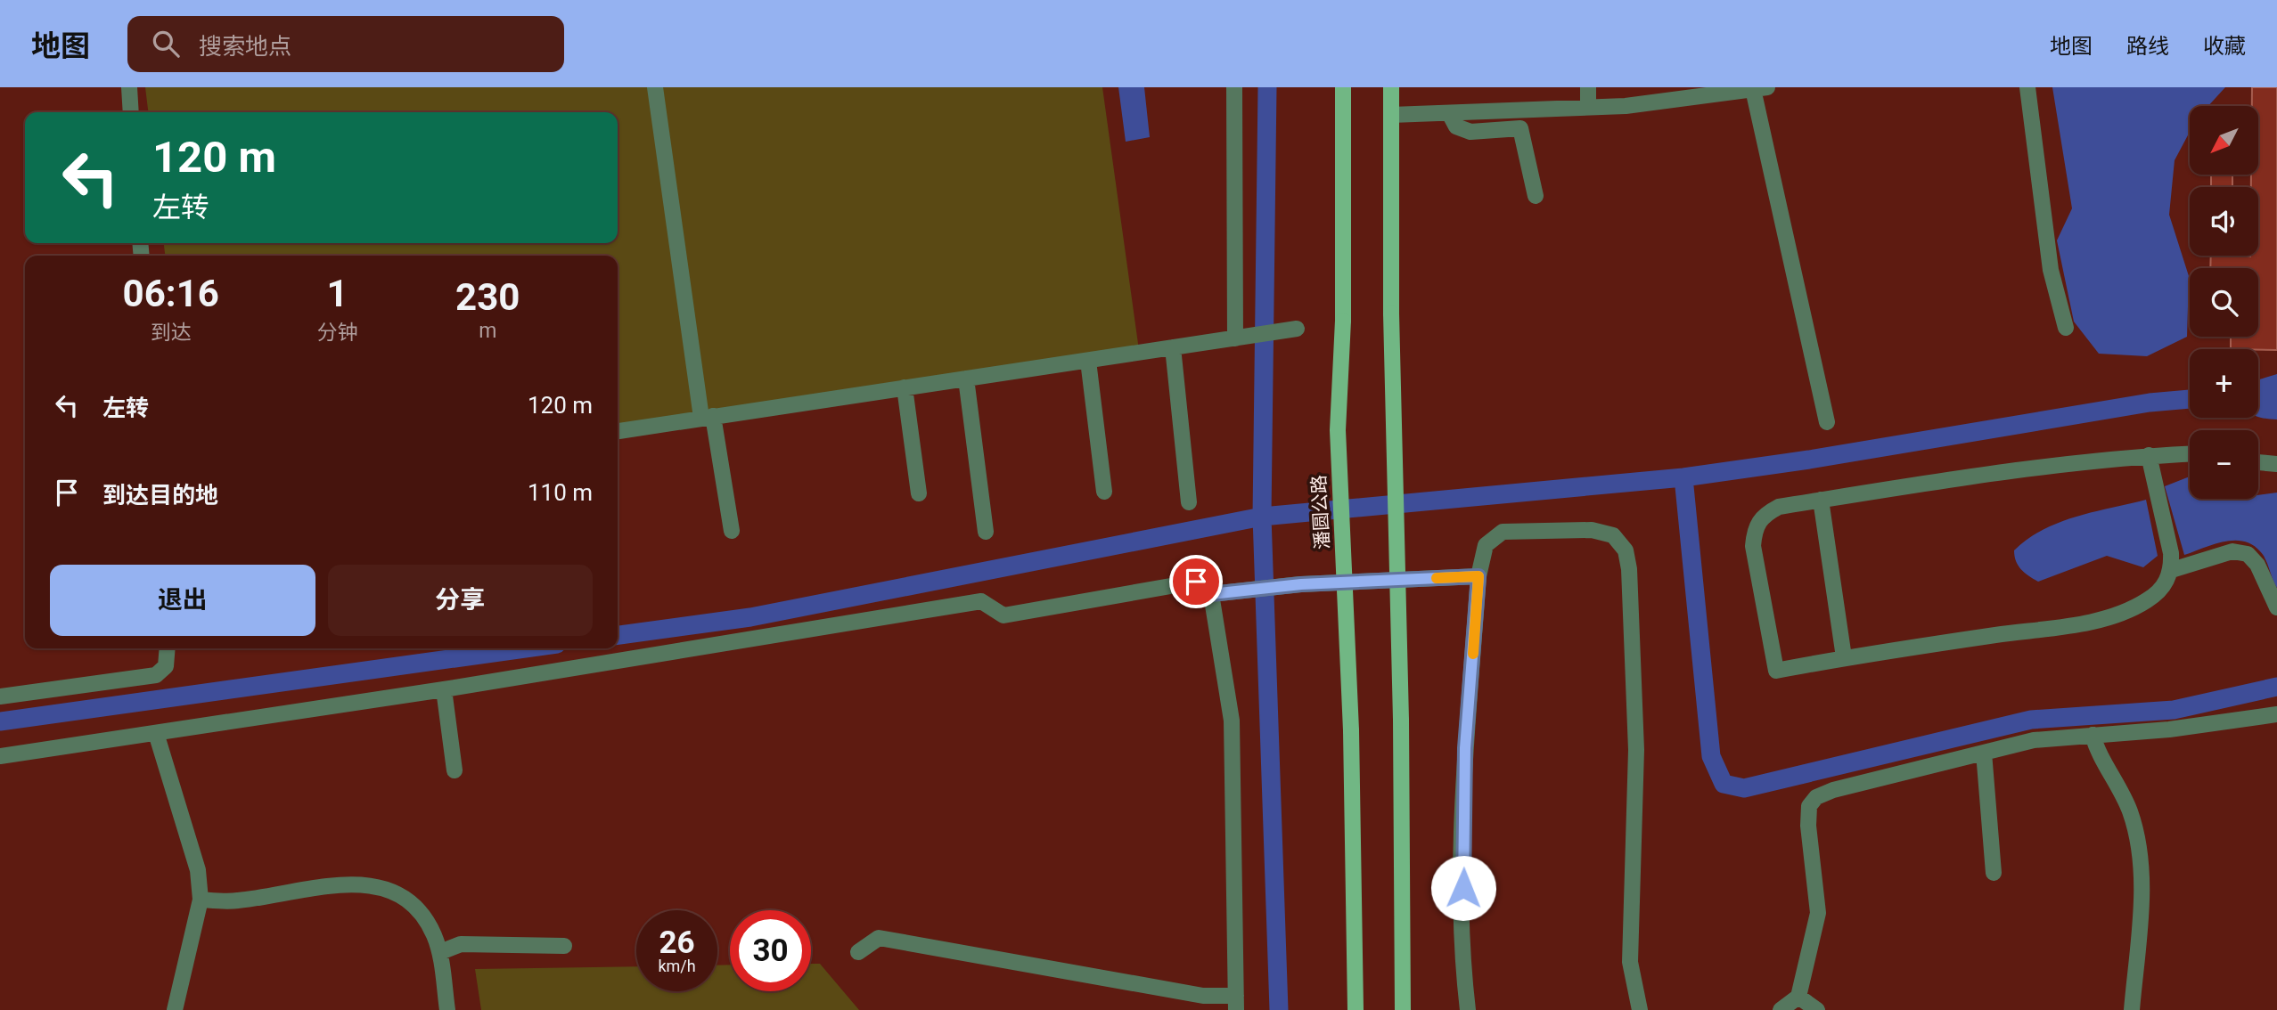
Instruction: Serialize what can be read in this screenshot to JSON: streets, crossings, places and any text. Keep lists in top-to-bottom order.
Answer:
{
  "streets": {
    "main road": ["潘圆公路"]
  },
  "north": "bottom left",
  "page": {
    "header": "地图",
    "search": "搜索地点",
    "nav": ["地图", "路线", "收藏"],
    "map_buttons": ["+", "−"],
    "turn": ["120 m", "左转"],
    "eta": [
      "06:16",
      "到达",
      "1",
      "分钟",
      "230",
      "m"
    ],
    "list": [
      {
        "name": "左转",
        "value": "120 m"
      },
      {
        "name": "到达目的地",
        "value": "110 m"
      }
    ],
    "buttons": ["退出", "分享"],
    "speed": "26 km/h",
    "limit": "30"
  }
}
